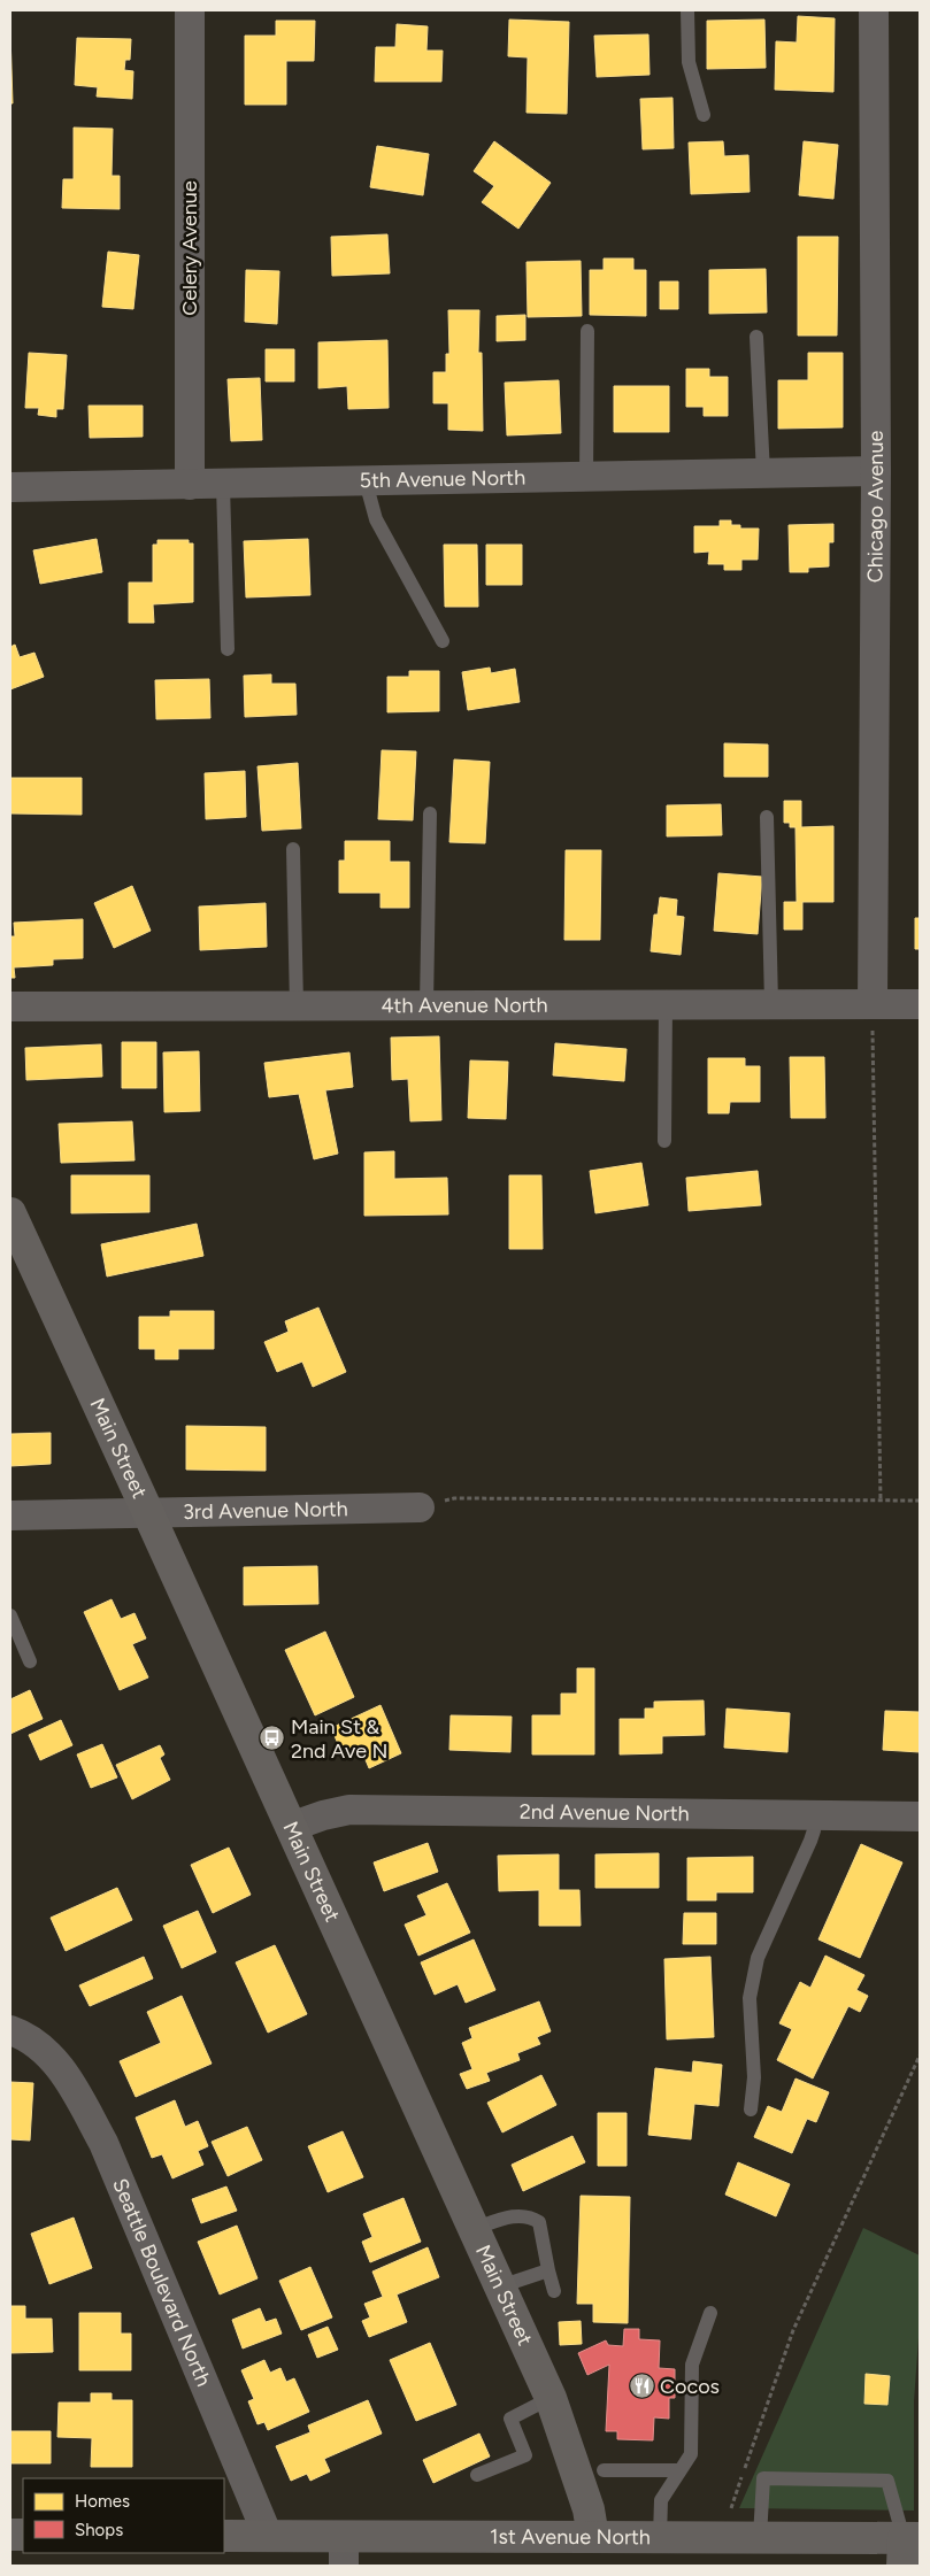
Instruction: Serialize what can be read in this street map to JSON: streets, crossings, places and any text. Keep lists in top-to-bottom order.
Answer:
{
  "streets": {
    "street": [
      "Celery Avenue",
      "5th Avenue North",
      "Chicago Avenue",
      "4th Avenue North",
      "Main Street",
      "3rd Avenue North",
      "2nd Avenue North",
      "Seattle Boulevard North",
      "1st Avenue North"
    ]
  },
  "crossings": [
    ["Celery Avenue", "5th Avenue North"],
    ["5th Avenue North", "Chicago Avenue"],
    ["Chicago Avenue", "4th Avenue North"],
    ["Main Street", "3rd Avenue North"],
    ["Main Street", "2nd Avenue North"],
    ["Main Street", "1st Avenue North"],
    ["Seattle Boulevard North", "1st Avenue North"]
  ],
  "places": {
    "bus stop": ["Main St & 2nd Ave N"],
    "restaurant": ["Cocos"]
  },
  "legend": ["Homes", "Shops"]
}
